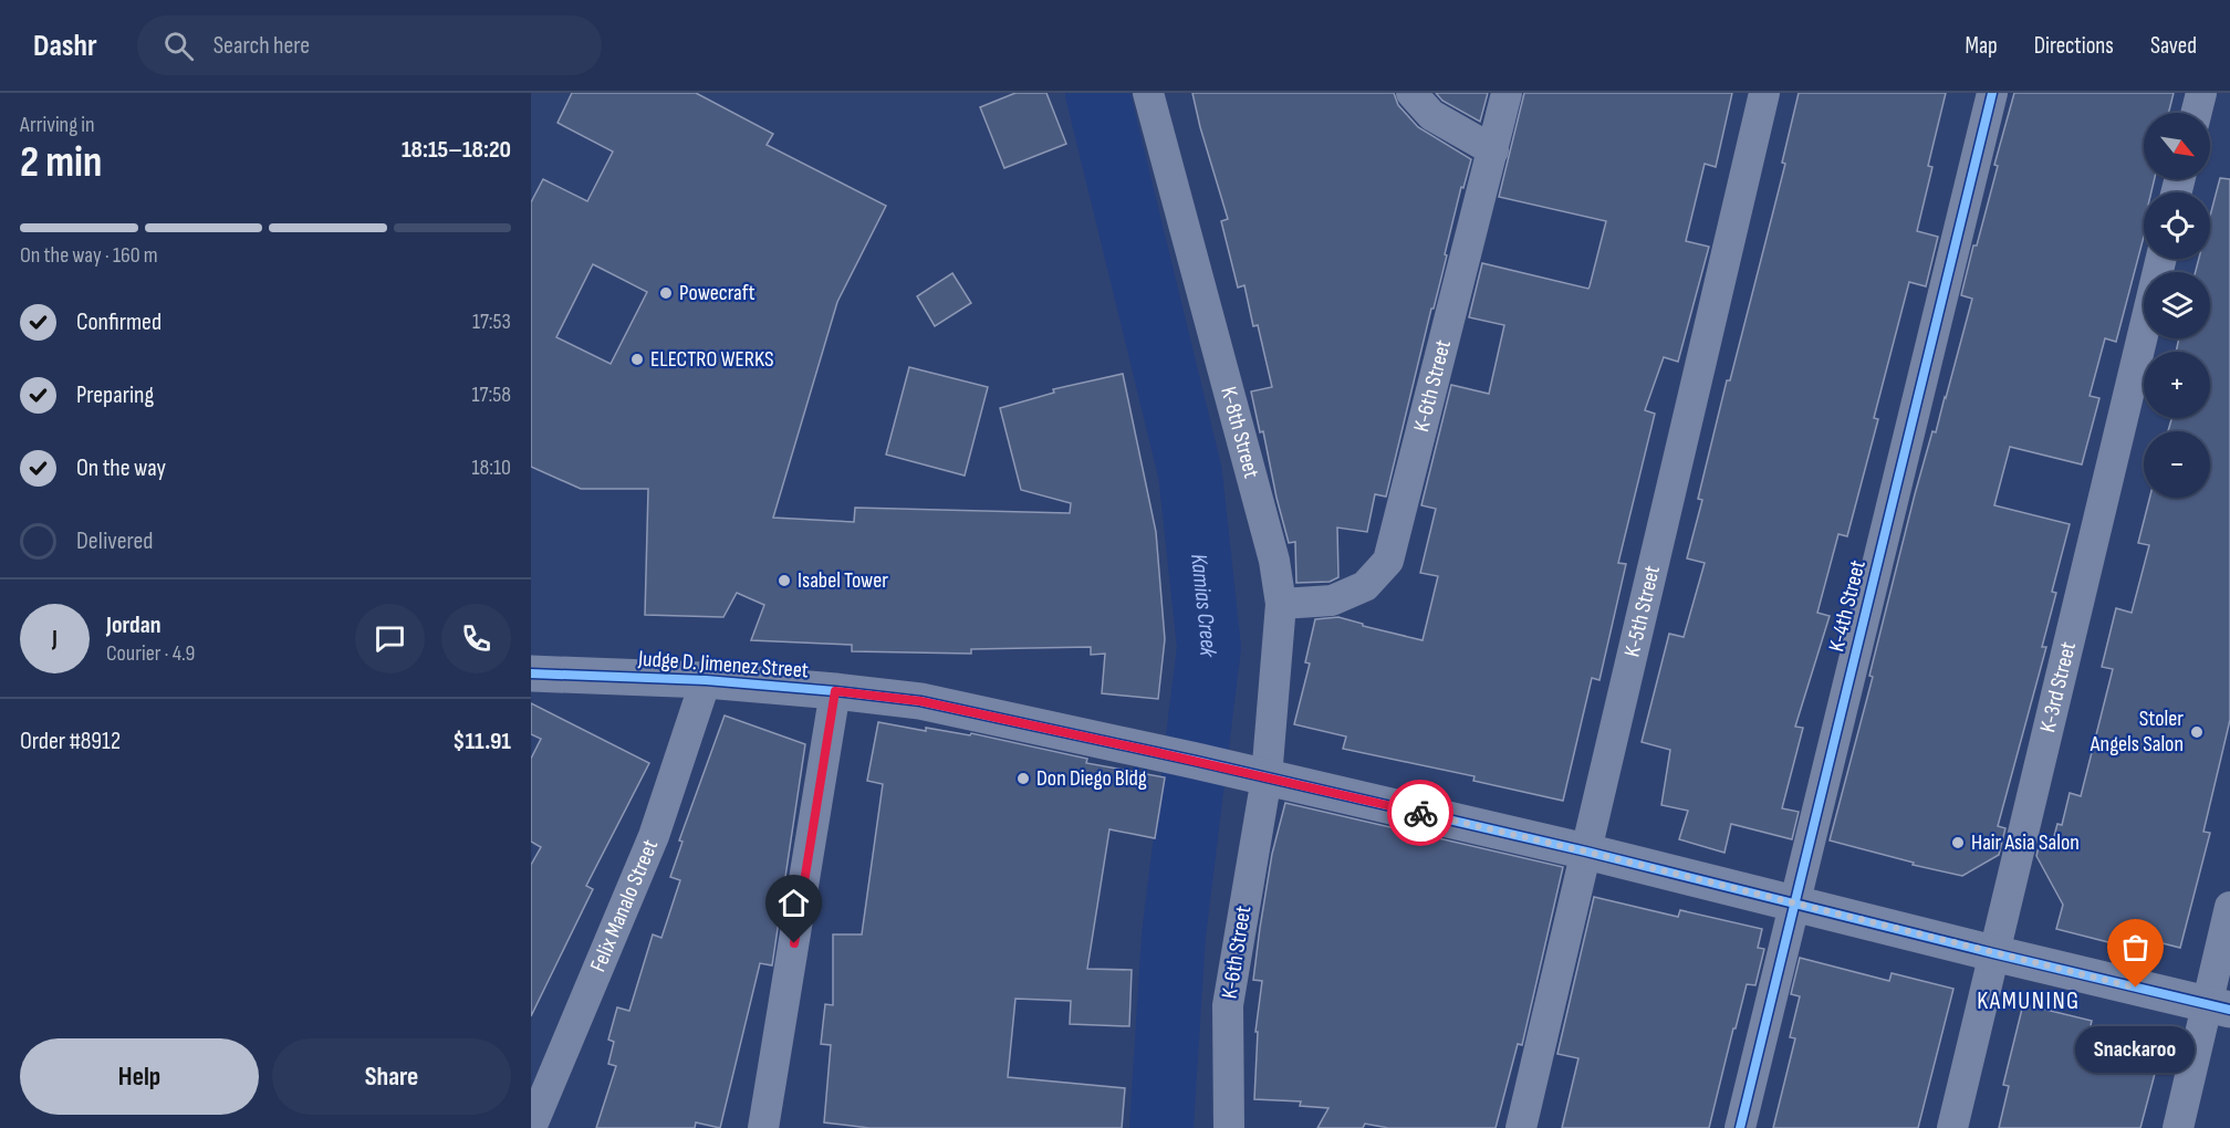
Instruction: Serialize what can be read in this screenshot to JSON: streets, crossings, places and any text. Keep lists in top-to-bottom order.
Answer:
{
  "streets": {
    "street": [
      "K-6th Street",
      "K-8th Street",
      "K-4th Street",
      "K-5th Street",
      "Judge D. Jimenez Street",
      "K-3rd Street",
      "Felix Manalo Street"
    ]
  },
  "crossings": [
    ["K-6th Street", "K-8th Street"],
    ["K-6th Street", "Judge D. Jimenez Street"],
    ["K-8th Street", "Judge D. Jimenez Street"],
    ["K-4th Street", "Judge D. Jimenez Street"],
    ["K-5th Street", "Judge D. Jimenez Street"],
    ["Judge D. Jimenez Street", "K-3rd Street"],
    ["Judge D. Jimenez Street", "Felix Manalo Street"]
  ],
  "districts": ["KAMUNING"],
  "water": ["Kamias Creek"],
  "places": [
    "Powecraft",
    "ELECTRO WERKS",
    "Isabel Tower",
    "Stoler Angels Salon",
    "Don Diego Bldg",
    "Hair Asia Salon",
    "Snackaroo"
  ],
  "north": "bottom right",
  "page": {
    "header": "Dashr",
    "search": "Search here",
    "nav": ["Map", "Directions", "Saved"],
    "heading": ["2 min", "Arriving in", "18:15–18:20"],
    "panel": [
      "Jordan",
      "Courier · 4.9",
      "Order #8912",
      "$11.91"
    ],
    "map_buttons": ["+", "−"],
    "bar": "On the way · 160 m",
    "list": [
      ["Confirmed", "17:53"],
      ["Preparing", "17:58"],
      ["On the way", "18:10"],
      "Delivered"
    ],
    "round": "J",
    "buttons": ["Help", "Share"],
    "bubble": "Snackaroo"
  }
}
